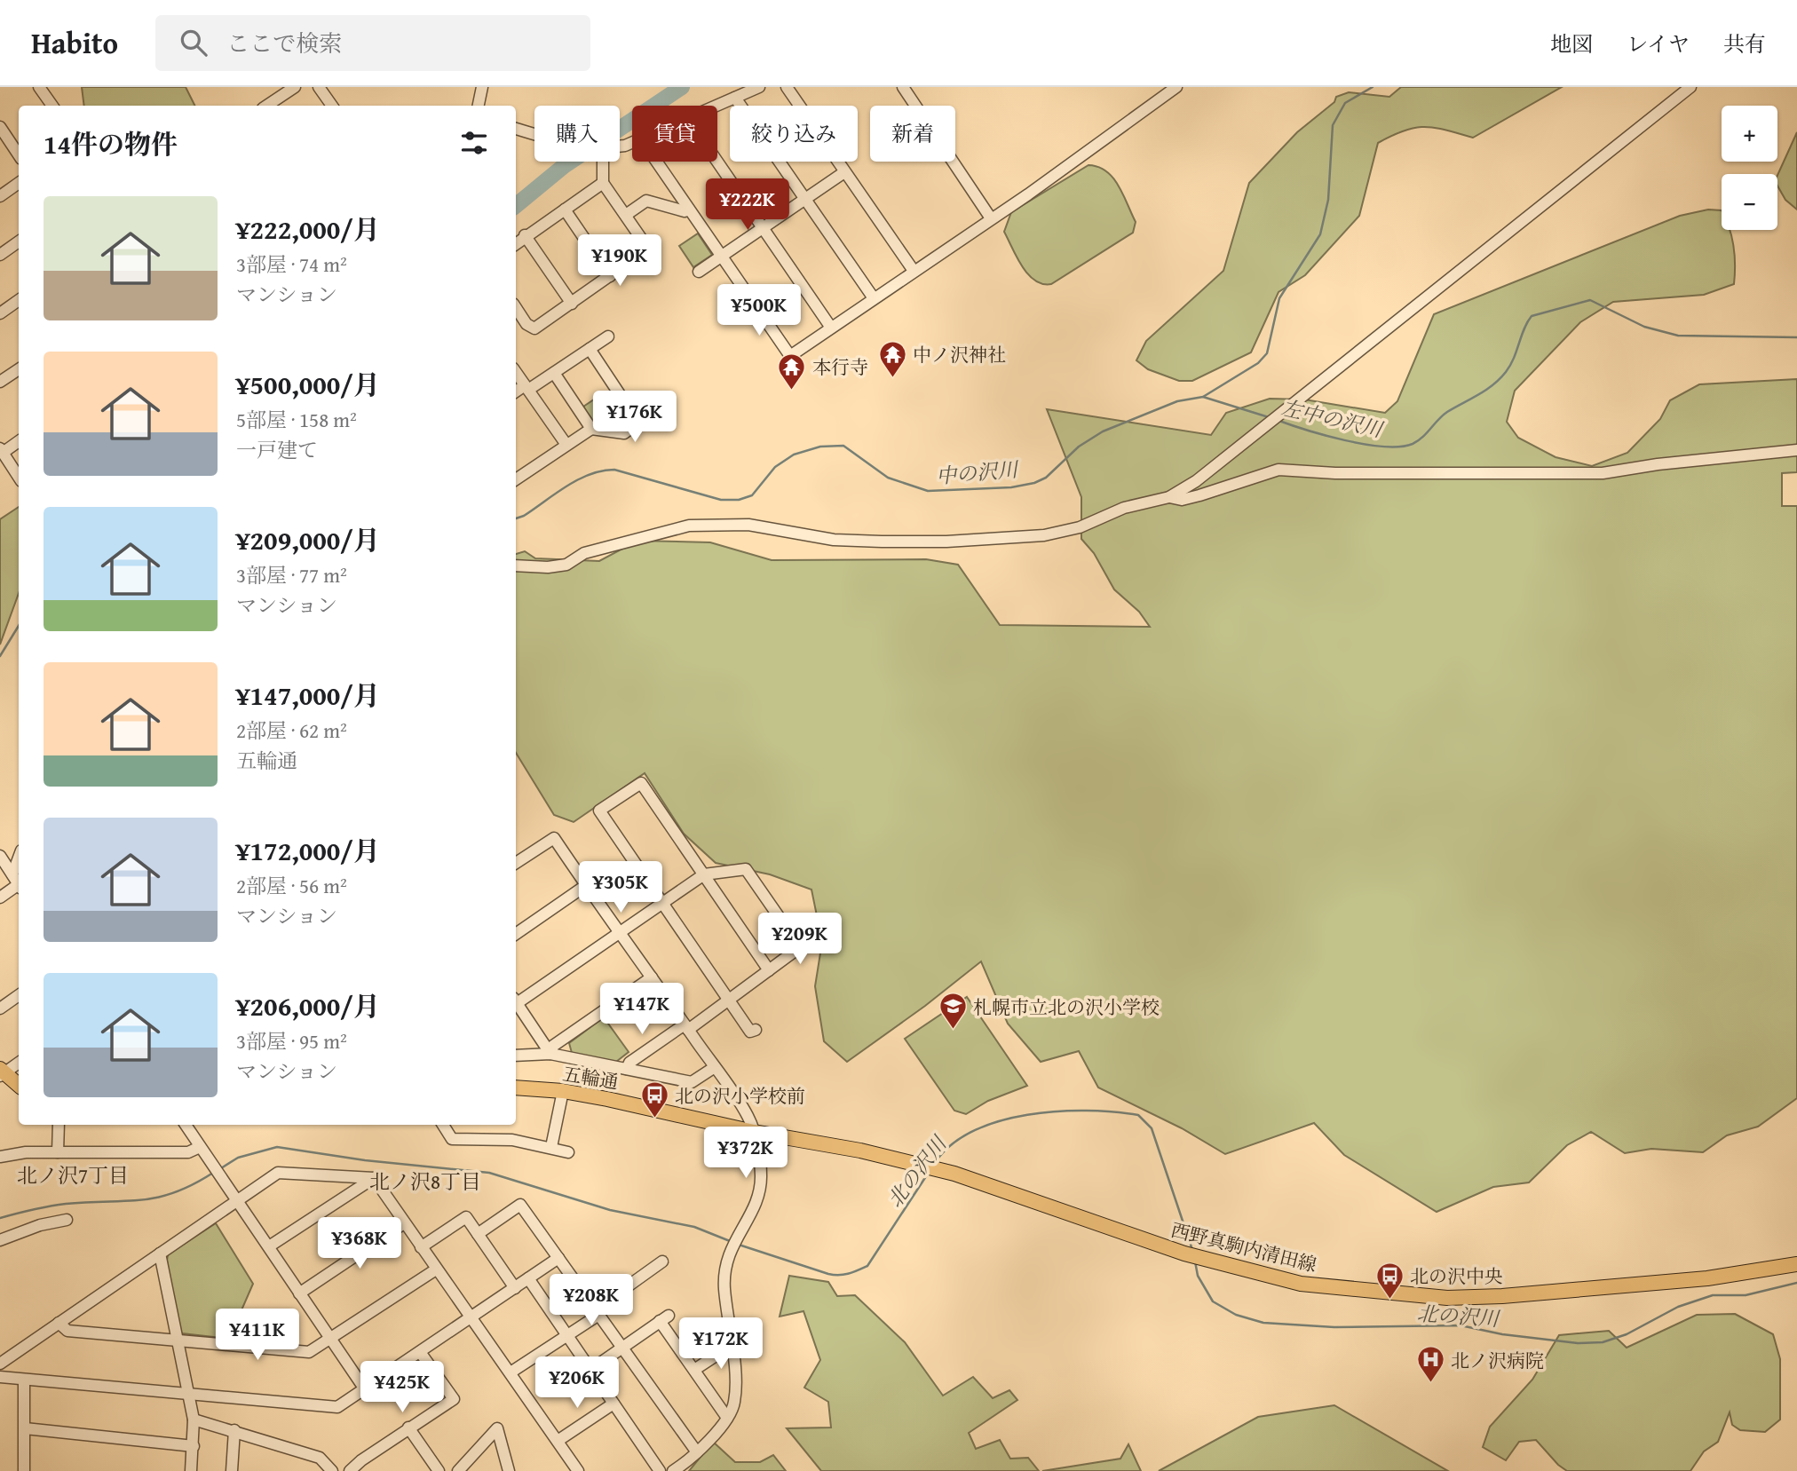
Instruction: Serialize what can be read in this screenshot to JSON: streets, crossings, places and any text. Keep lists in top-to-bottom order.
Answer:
{
  "streets": {
    "main road": ["五輪通", "西野真駒内清田線"]
  },
  "crossings": [
    ["五輪通", "西野真駒内清田線"]
  ],
  "districts": ["北ノ沢7丁目", "北ノ沢8丁目"],
  "water": ["左中の沢川", "中の沢川", "北の沢川"],
  "places": {
    "temple": ["中ノ沢神社", "本行寺"],
    "school or university": ["札幌市立北の沢小学校"],
    "bus stop": ["北の沢小学校前", "北の沢中央"],
    "hospital": ["北ノ沢病院"]
  },
  "page": {
    "header": "Habito",
    "search": "ここで検索",
    "nav": ["地図", "レイヤ", "共有"],
    "map_buttons": ["+", "−"],
    "chip": [
      "購入",
      "賃貸",
      "絞り込み",
      "新着"
    ],
    "heading": "14件の物件",
    "price": [
      "¥222K",
      "¥190K",
      "¥500K",
      "¥176K",
      "¥305K",
      "¥209K",
      "¥147K",
      "¥372K",
      "¥368K",
      "¥208K",
      "¥411K",
      "¥172K",
      "¥206K",
      "¥425K"
    ],
    "list": [
      {
        "name": "¥222,000/月",
        "note": "3部屋 · 74 m² · マンション"
      },
      {
        "name": "¥500,000/月",
        "note": "5部屋 · 158 m² · 一戸建て"
      },
      {
        "name": "¥209,000/月",
        "note": "3部屋 · 77 m² · マンション"
      },
      {
        "name": "¥147,000/月",
        "note": "2部屋 · 62 m² · 五輪通"
      },
      {
        "name": "¥172,000/月",
        "note": "2部屋 · 56 m² · マンション"
      },
      {
        "name": "¥206,000/月",
        "note": "3部屋 · 95 m² · マンション"
      }
    ]
  }
}
